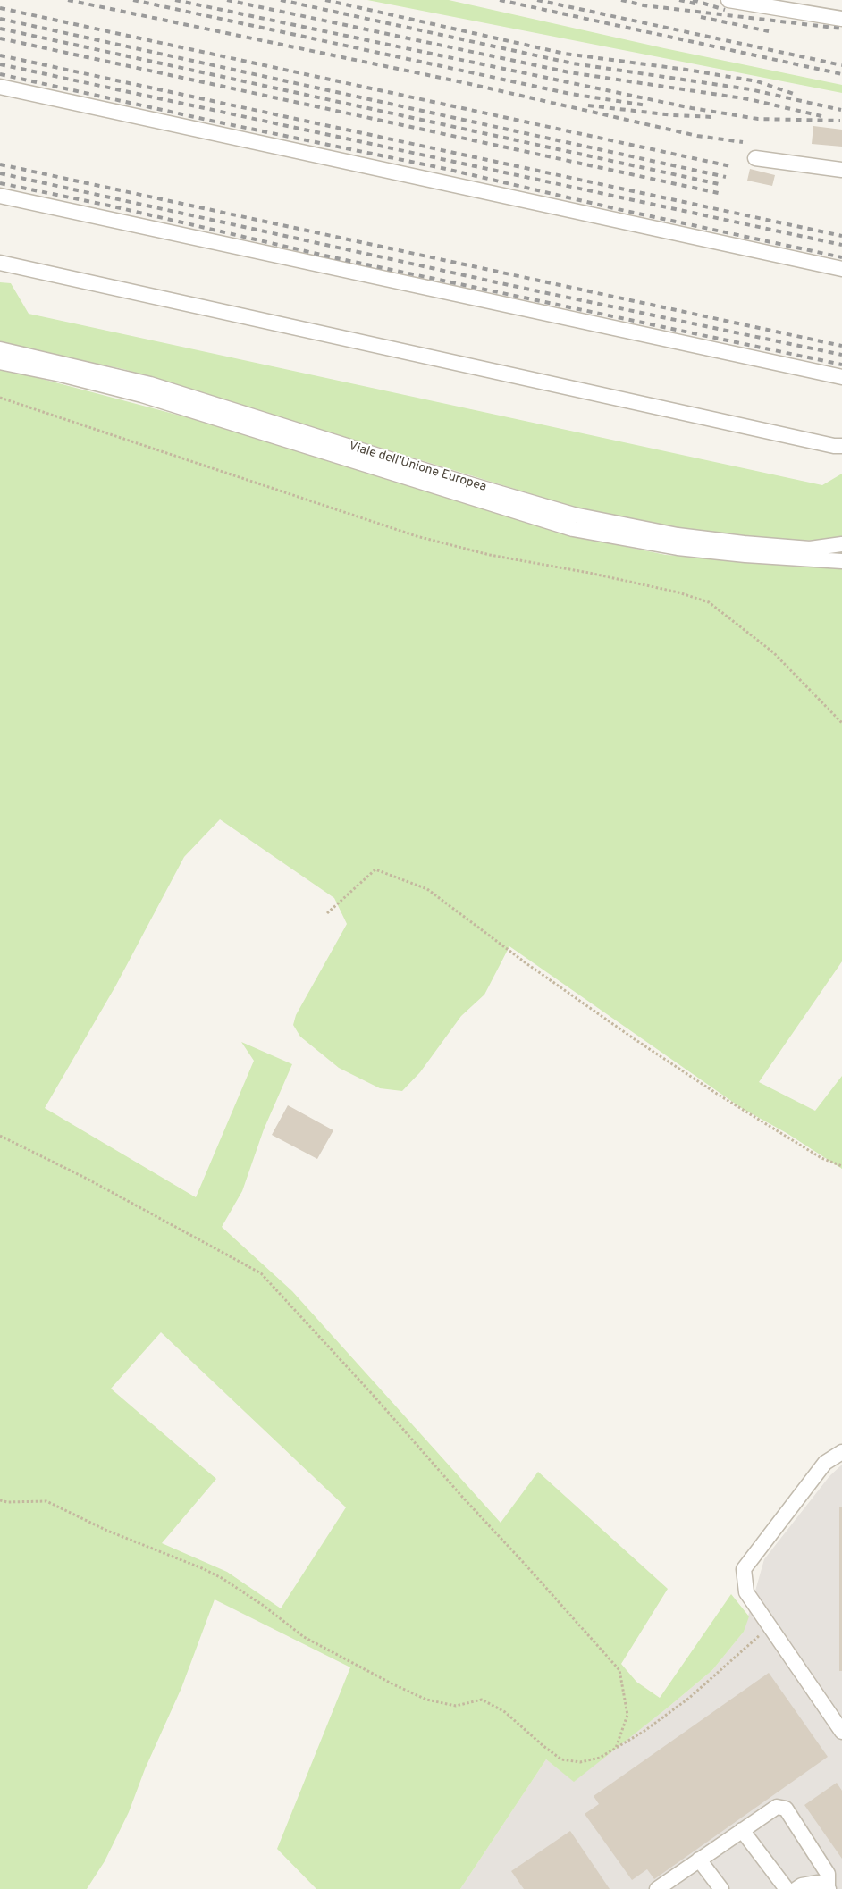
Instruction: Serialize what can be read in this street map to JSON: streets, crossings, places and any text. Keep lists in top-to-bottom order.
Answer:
{
  "streets": {
    "street": ["Viale dell'Unione Europea"]
  }
}
